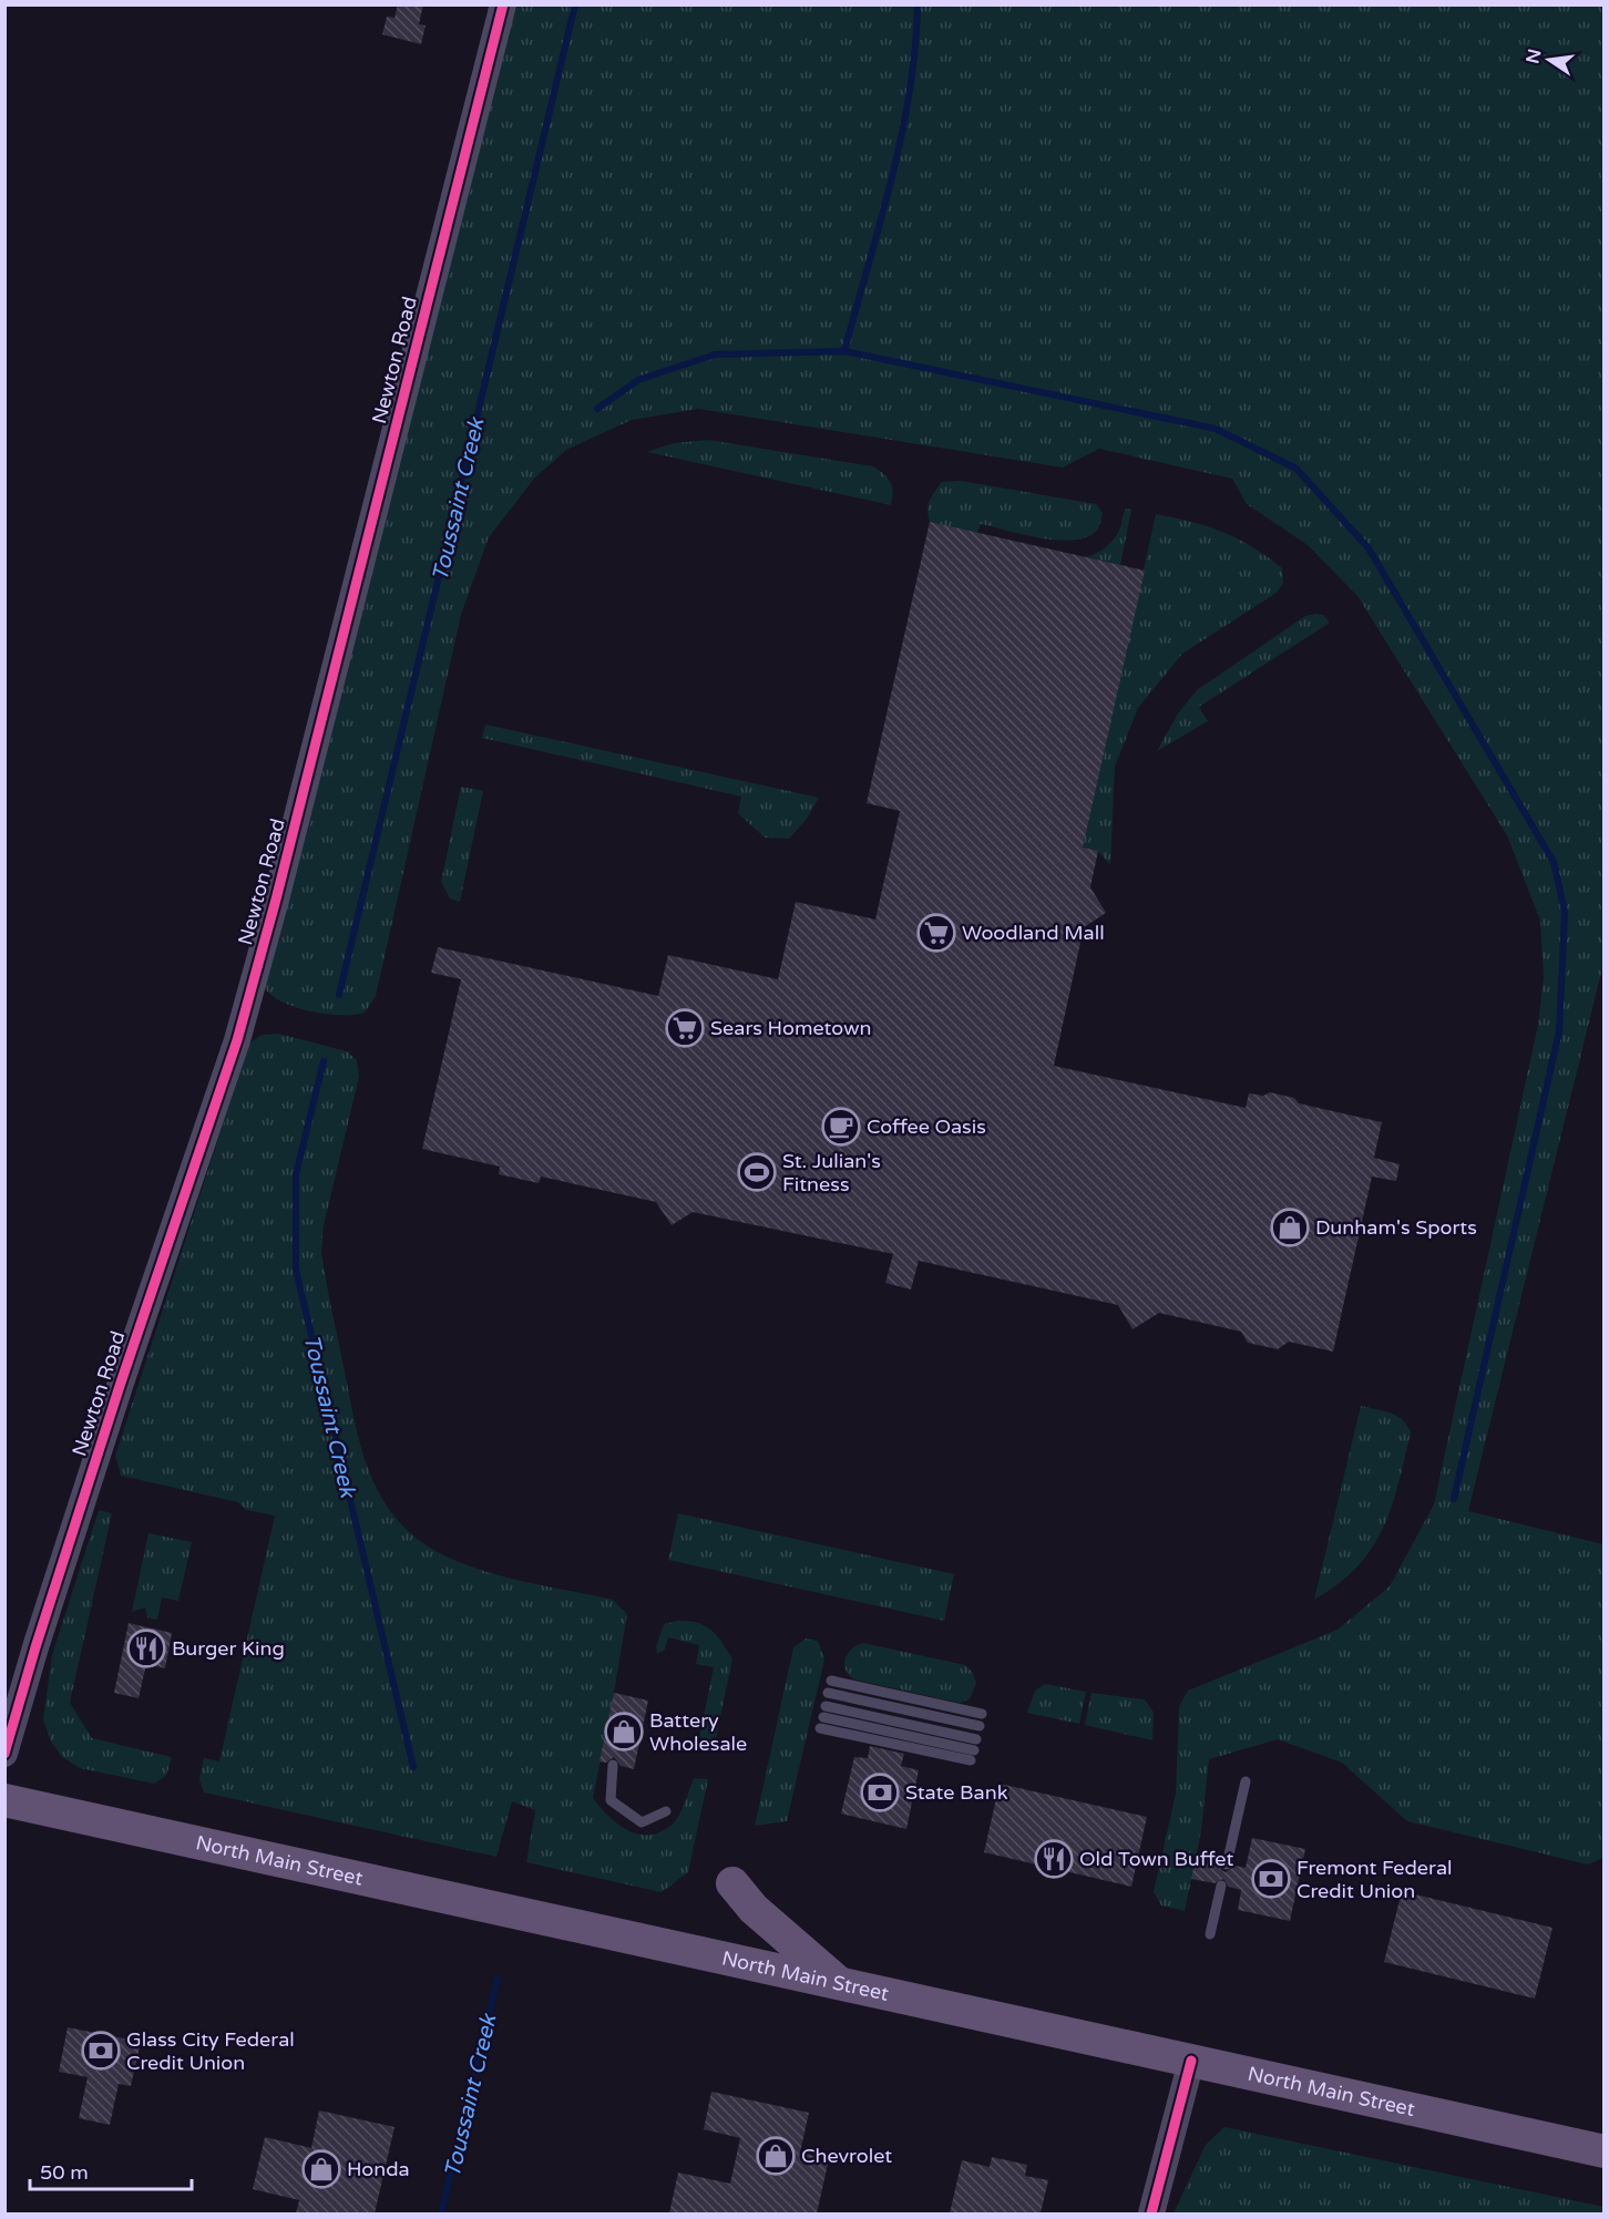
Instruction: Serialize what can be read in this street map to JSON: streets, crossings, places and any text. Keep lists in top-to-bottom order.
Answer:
{
  "streets": {
    "main road": ["North Main Street"],
    "street": ["Newton Road"]
  },
  "water": ["Toussaint Creek"],
  "places": {
    "supermarket": ["Woodland Mall", "Sears Hometown"],
    "cafe": ["Coffee Oasis"],
    "sports": ["St. Julian's Fitness"],
    "shop": [
      "Dunham's Sports",
      "Battery Wholesale",
      "Chevrolet",
      "Honda"
    ],
    "restaurant": ["Burger King", "Old Town Buffet"],
    "bank": ["State Bank", "Fremont Federal Credit Union", "Glass City Federal Credit Union"]
  },
  "scale_bar": "50 m",
  "north": "left"
}
